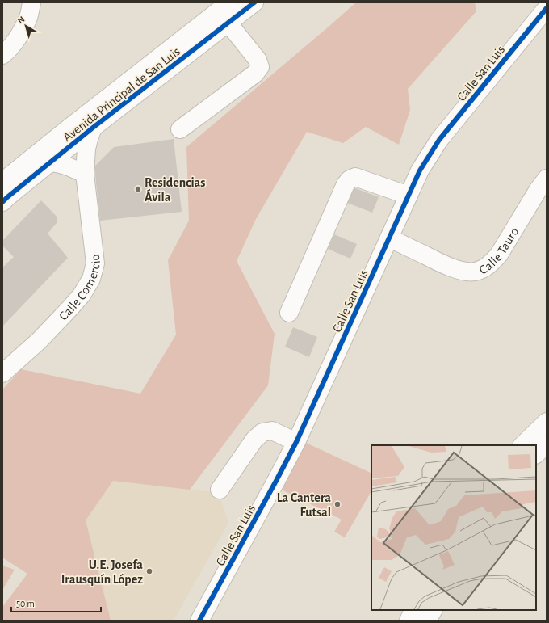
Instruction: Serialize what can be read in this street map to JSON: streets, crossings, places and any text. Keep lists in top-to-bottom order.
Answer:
{
  "streets": {
    "street": [
      "Calle San Luis",
      "Avenida Principal de San Luis",
      "Calle Tauro",
      "Calle Comercio"
    ]
  },
  "crossings": [
    ["Calle San Luis", "Calle Tauro"],
    ["Avenida Principal de San Luis", "Calle Comercio"]
  ],
  "places": ["Residencias Ávila", "La Cantera Futsal", "U.E. Josefa Irausquín López"],
  "scale_bar": "50 m",
  "north": "top left"
}
